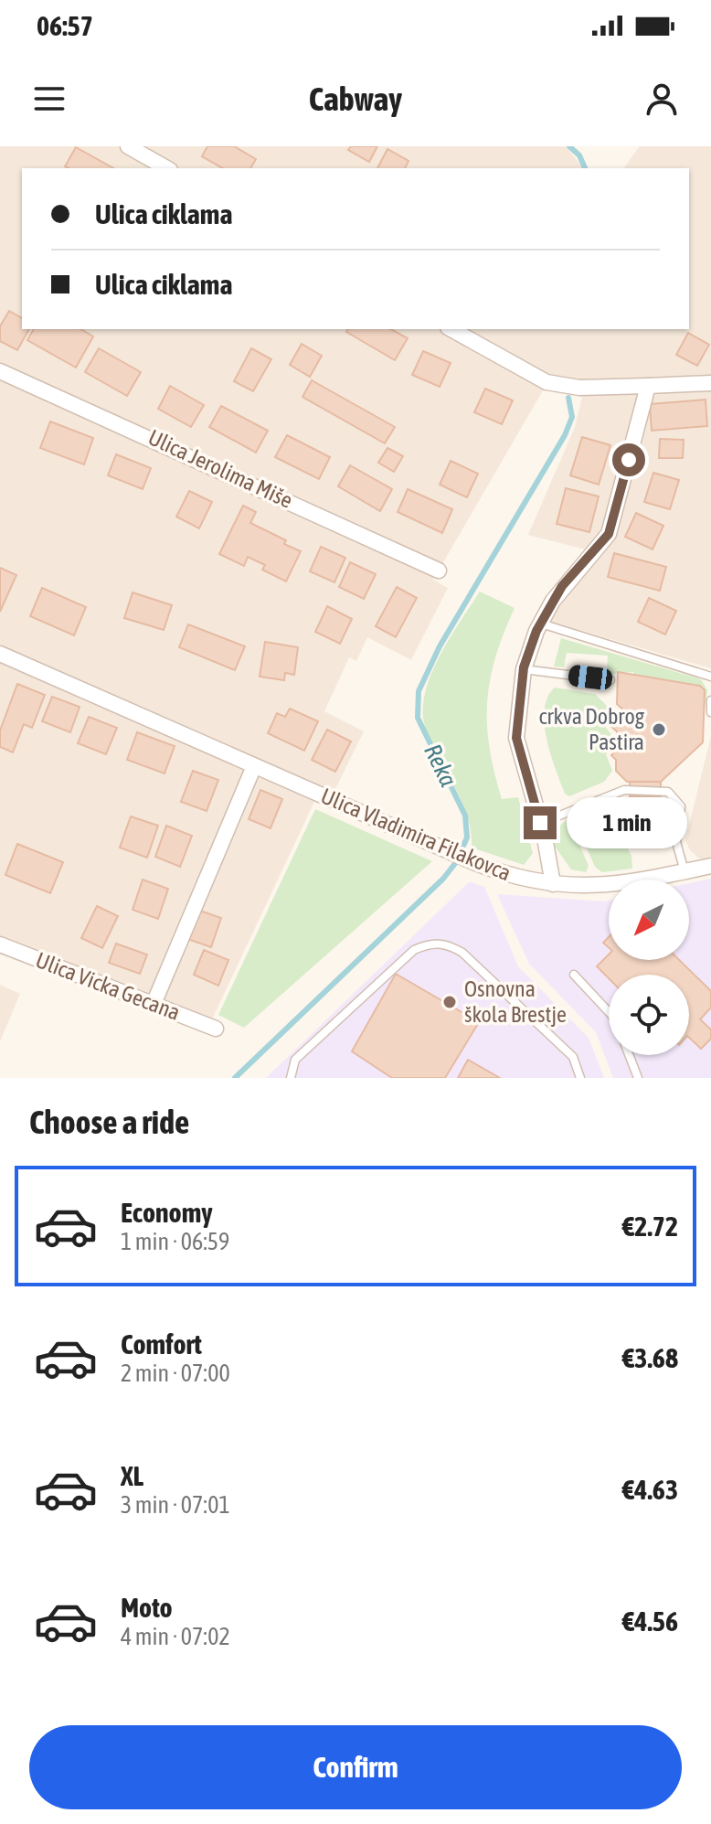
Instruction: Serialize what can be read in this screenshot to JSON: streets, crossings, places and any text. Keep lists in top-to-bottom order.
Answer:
{
  "streets": {
    "street": ["Ulica Jerolima Miše", "Ulica Vladimira Filakovca", "Ulica Vicka Gecana"]
  },
  "water": ["Reka"],
  "places": ["crkva Dobrog Pastira", "Osnovna škola Brestje"],
  "north": "bottom left",
  "page": {
    "status": "06:57",
    "header": "Cabway",
    "banner": ["Ulica ciklama", "Ulica ciklama"],
    "bubble": "1 min",
    "heading": "Choose a ride",
    "list": [
      {
        "name": "Economy",
        "note": "1 min · 06:59",
        "value": "€2.72"
      },
      {
        "name": "Comfort",
        "note": "2 min · 07:00",
        "value": "€3.68"
      },
      {
        "name": "XL",
        "note": "3 min · 07:01",
        "value": "€4.63"
      },
      {
        "name": "Moto",
        "note": "4 min · 07:02",
        "value": "€4.56"
      }
    ],
    "buttons": "Confirm"
  }
}
